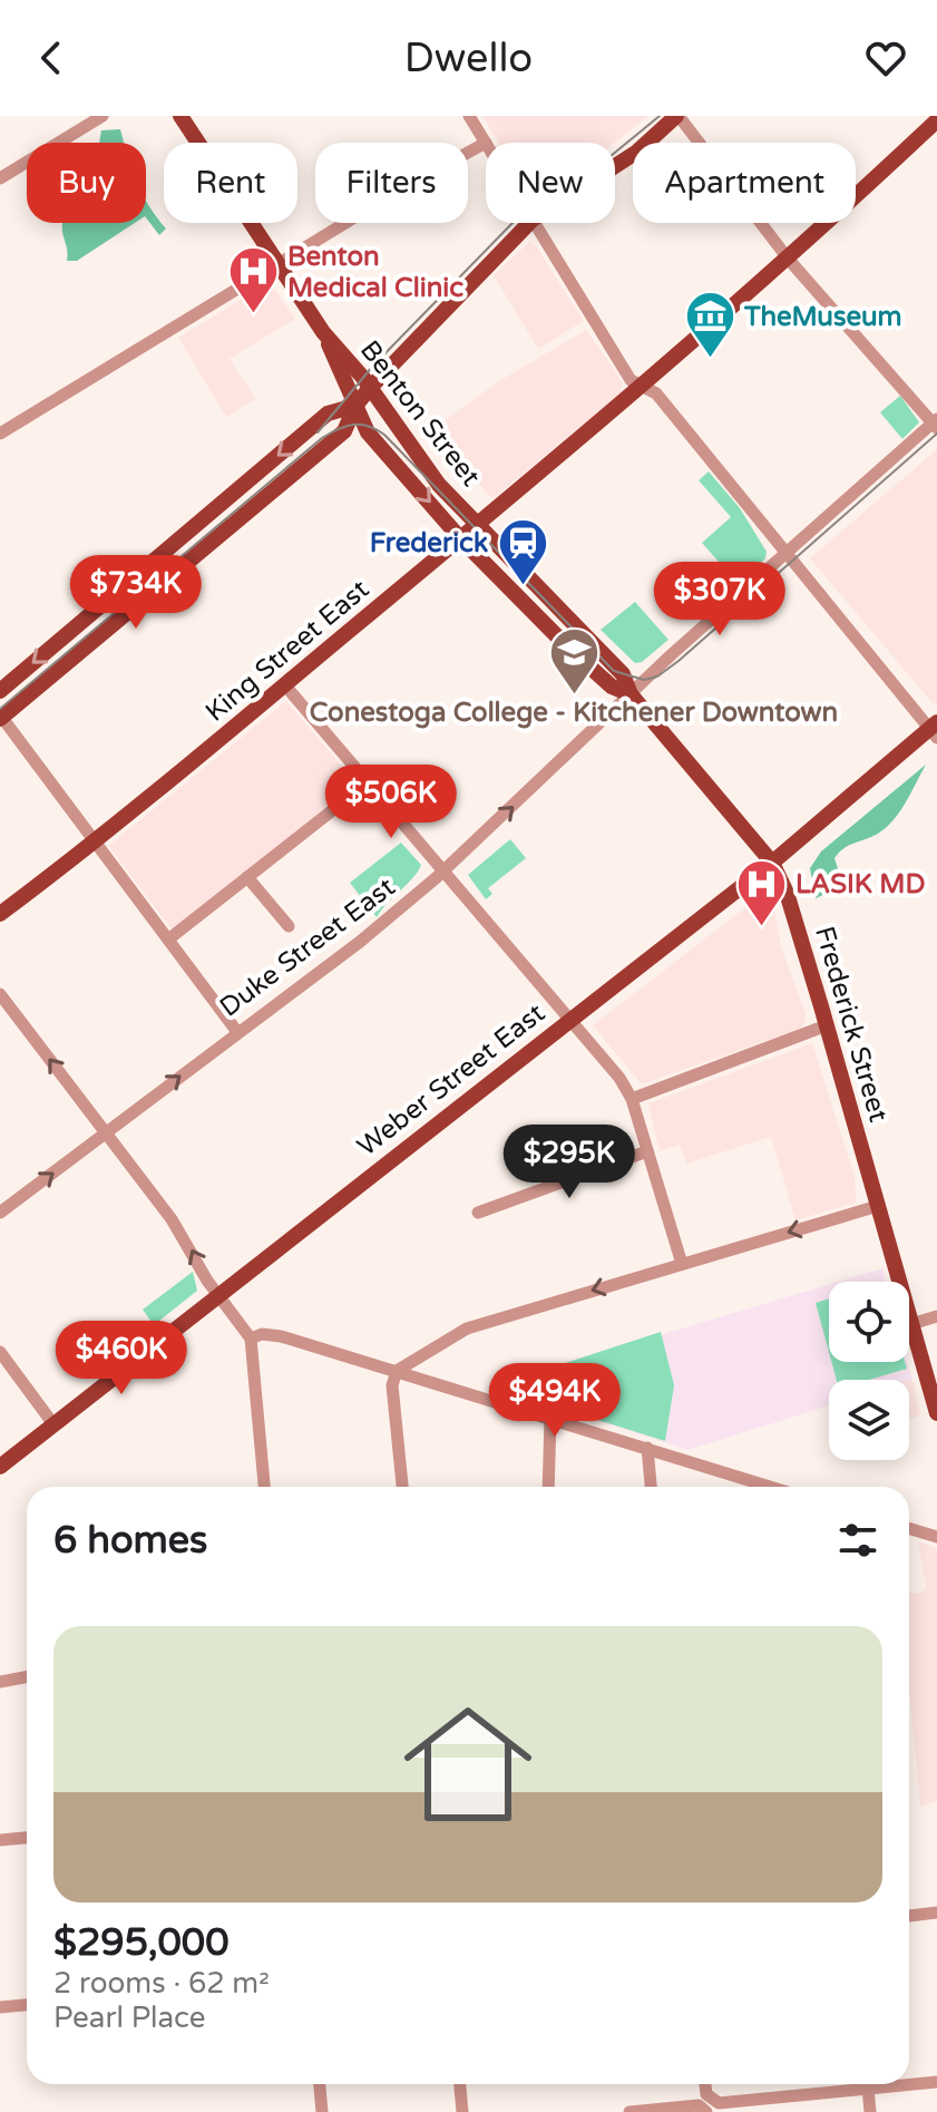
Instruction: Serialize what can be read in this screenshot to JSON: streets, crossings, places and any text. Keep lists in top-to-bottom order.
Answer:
{
  "streets": {
    "main road": [
      "Benton Street",
      "King Street East",
      "Frederick Street",
      "Weber Street East"
    ],
    "street": ["Duke Street East"]
  },
  "crossings": [
    ["Benton Street", "King Street East"],
    ["Benton Street", "Frederick Street"],
    ["King Street East", "Frederick Street"],
    ["Duke Street East", "Frederick Street"],
    ["Frederick Street", "Weber Street East"]
  ],
  "one_way": ["Duke Street East"],
  "places": {
    "hospital": ["Benton Medical Clinic", "LASIK MD"],
    "museum": ["TheMuseum"],
    "station": ["Frederick"],
    "school or university": ["Conestoga College - Kitchener Downtown"]
  },
  "page": {
    "header": "Dwello",
    "chip": [
      "Buy",
      "Rent",
      "Filters",
      "New",
      "Apartment"
    ],
    "price": [
      "$734K",
      "$307K",
      "$506K",
      "$295K",
      "$460K",
      "$494K"
    ],
    "heading": "6 homes",
    "list": [
      {
        "name": "$295,000",
        "note": "2 rooms · 62 m² · Pearl Place"
      }
    ]
  }
}
